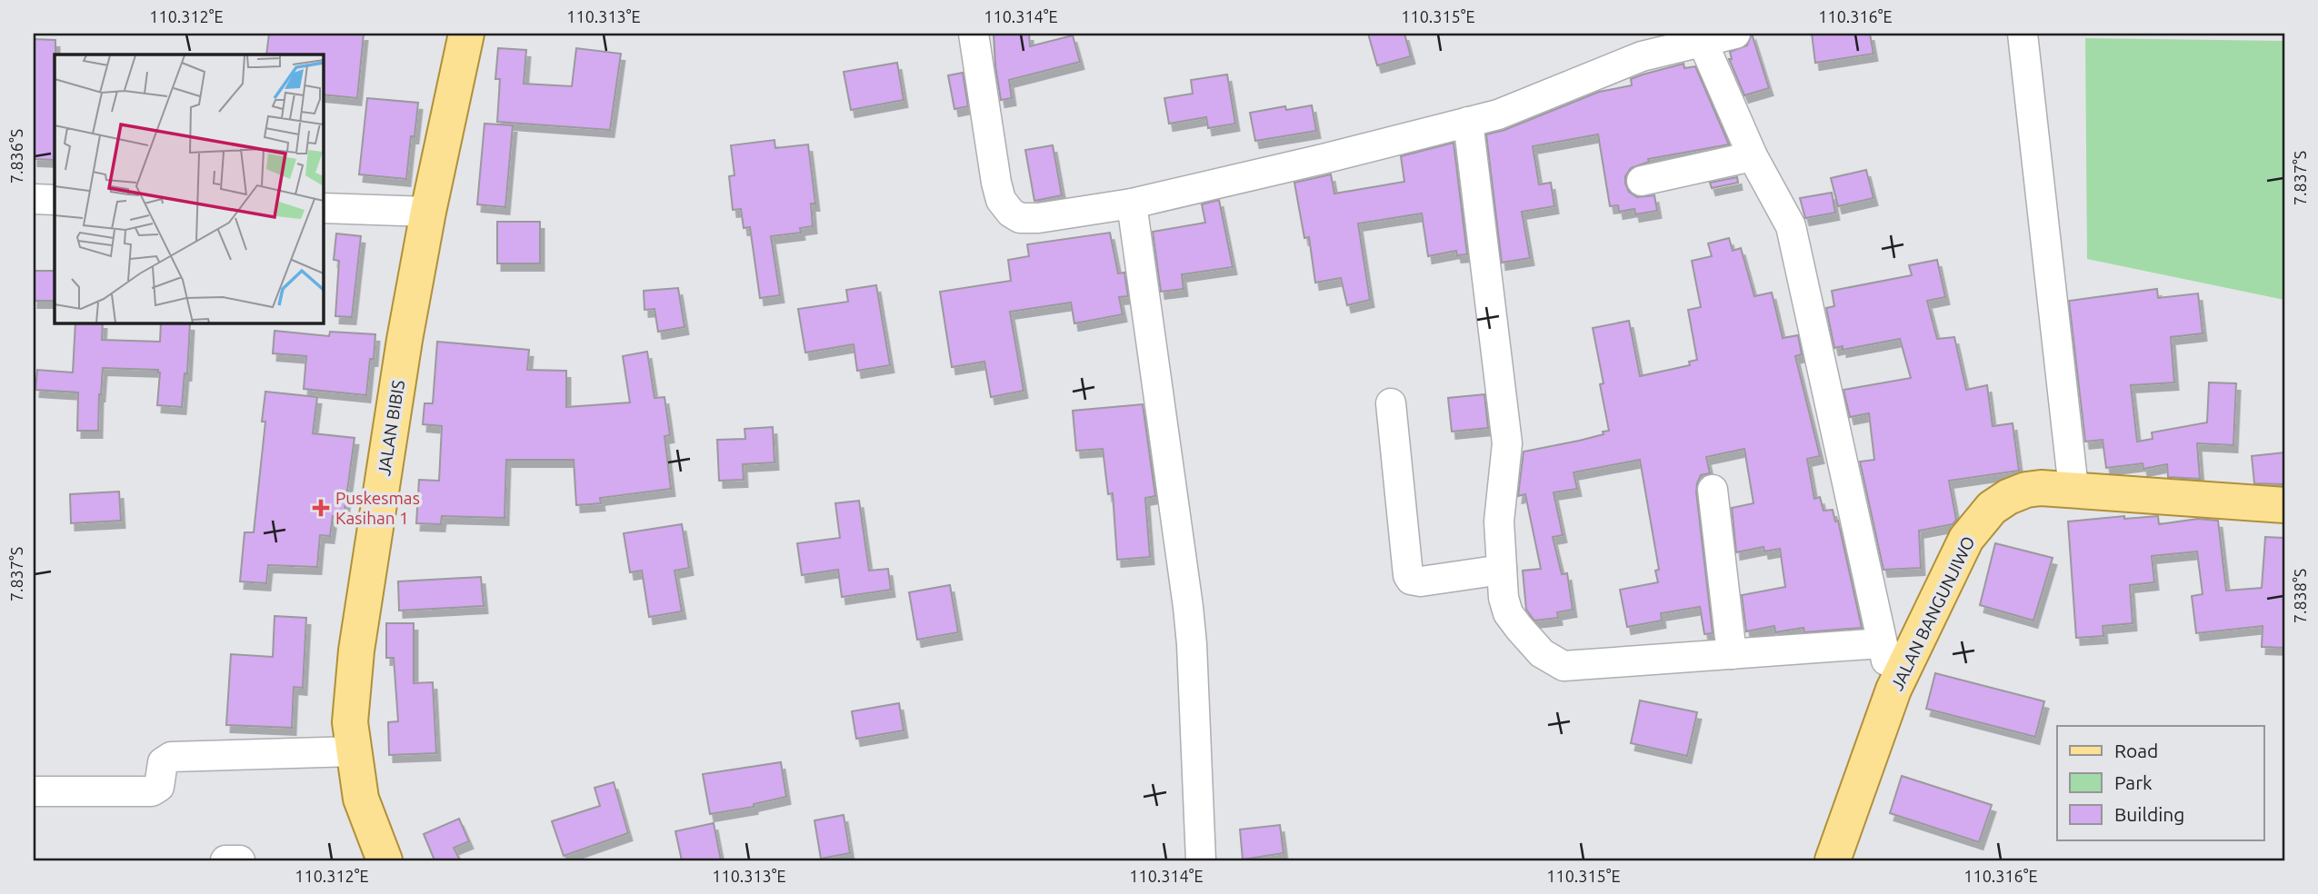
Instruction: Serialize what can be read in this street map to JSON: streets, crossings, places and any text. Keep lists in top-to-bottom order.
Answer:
{
  "streets": {
    "main road": ["JALAN BIBIS", "JALAN BANGUNJIWO"]
  },
  "places": {
    "health": ["Puskesmas Kasihan 1"]
  },
  "legend": ["Road", "Park", "Building"],
  "coordinates": [
    "110.312°E",
    "110.313°E",
    "110.314°E",
    "110.315°E",
    "110.316°E",
    "7.836°S",
    "7.837°S",
    "7.838°S"
  ]
}
